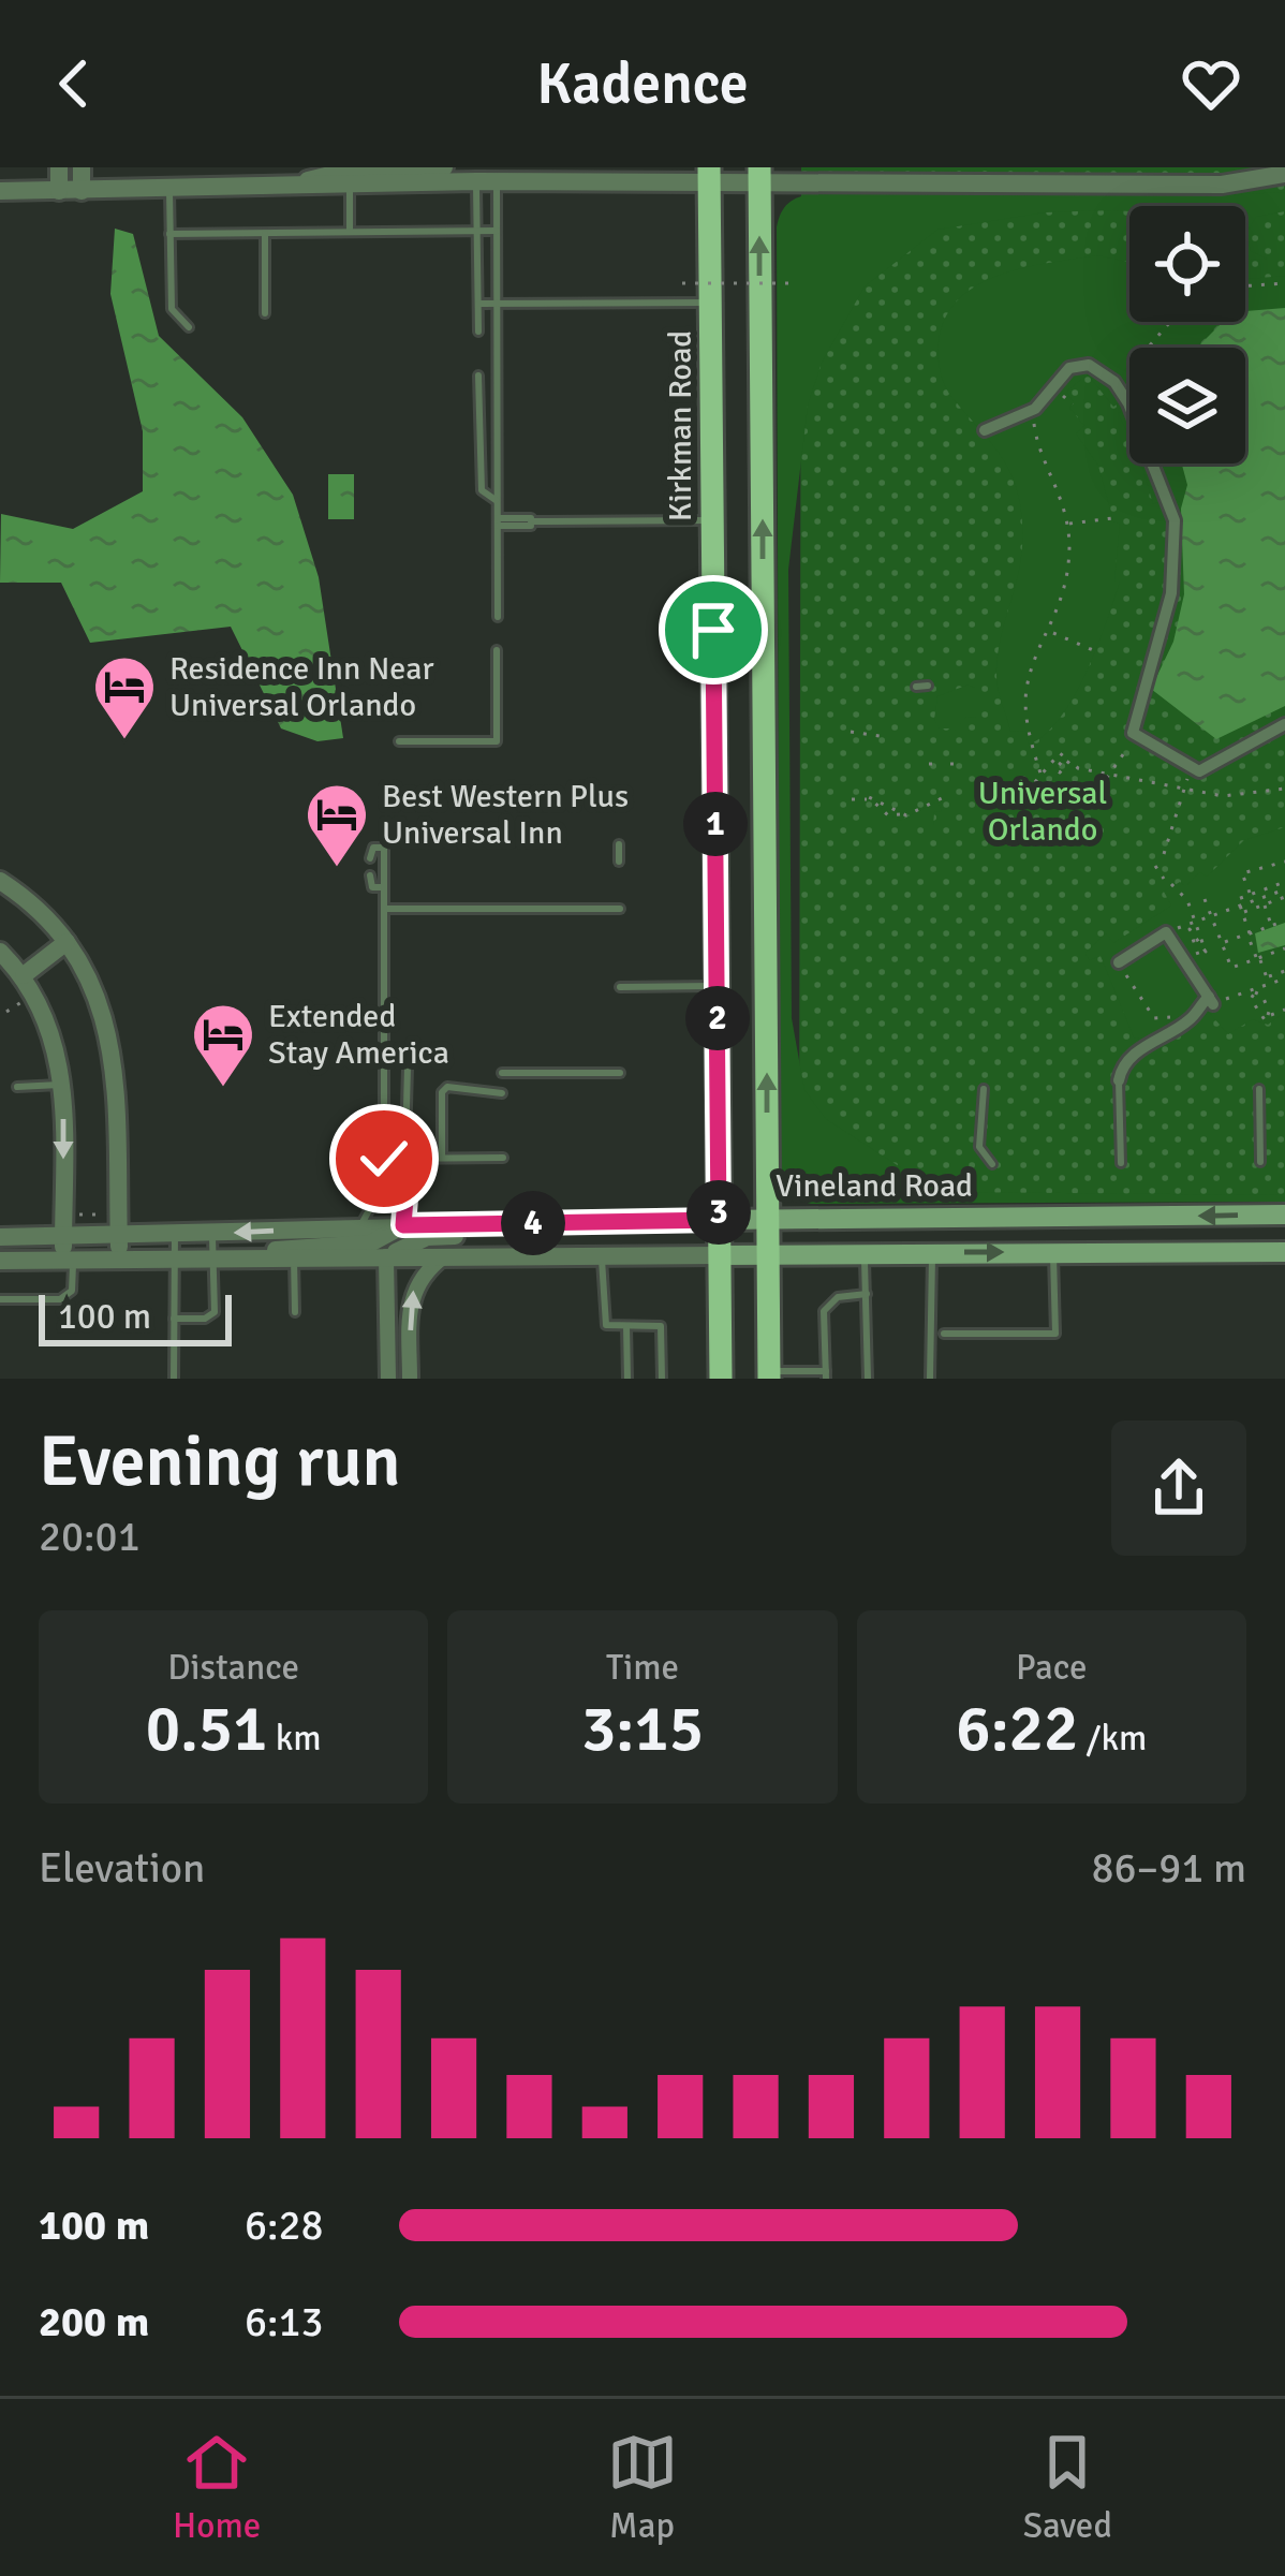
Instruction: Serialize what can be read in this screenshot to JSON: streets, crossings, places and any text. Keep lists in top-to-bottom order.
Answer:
{
  "streets": {
    "main road": ["Kirkman Road", "Vineland Road"]
  },
  "crossings": [
    ["Kirkman Road", "Vineland Road"]
  ],
  "parks": ["Universal Orlando"],
  "places": {
    "hotel": ["Residence Inn Near Universal Orlando", "Best Western Plus Universal Inn", "Extended Stay America"]
  },
  "scale_bar": "100 m",
  "page": {
    "header": "Kadence",
    "pins": [
      "1",
      "2",
      "3",
      "4"
    ],
    "scale": "100 m",
    "heading": ["Evening run", "20:01"],
    "stats": [
      ["Distance", "0.51 km"],
      ["Time", "3:15"],
      ["Pace", "6:22 /km"]
    ],
    "chart": ["Elevation", "86–91 m"],
    "list": [
      {
        "name": "100 m",
        "note": "6:28"
      },
      {
        "name": "200 m",
        "note": "6:13"
      }
    ],
    "tabs": ["Home", "Map", "Saved"]
  }
}
